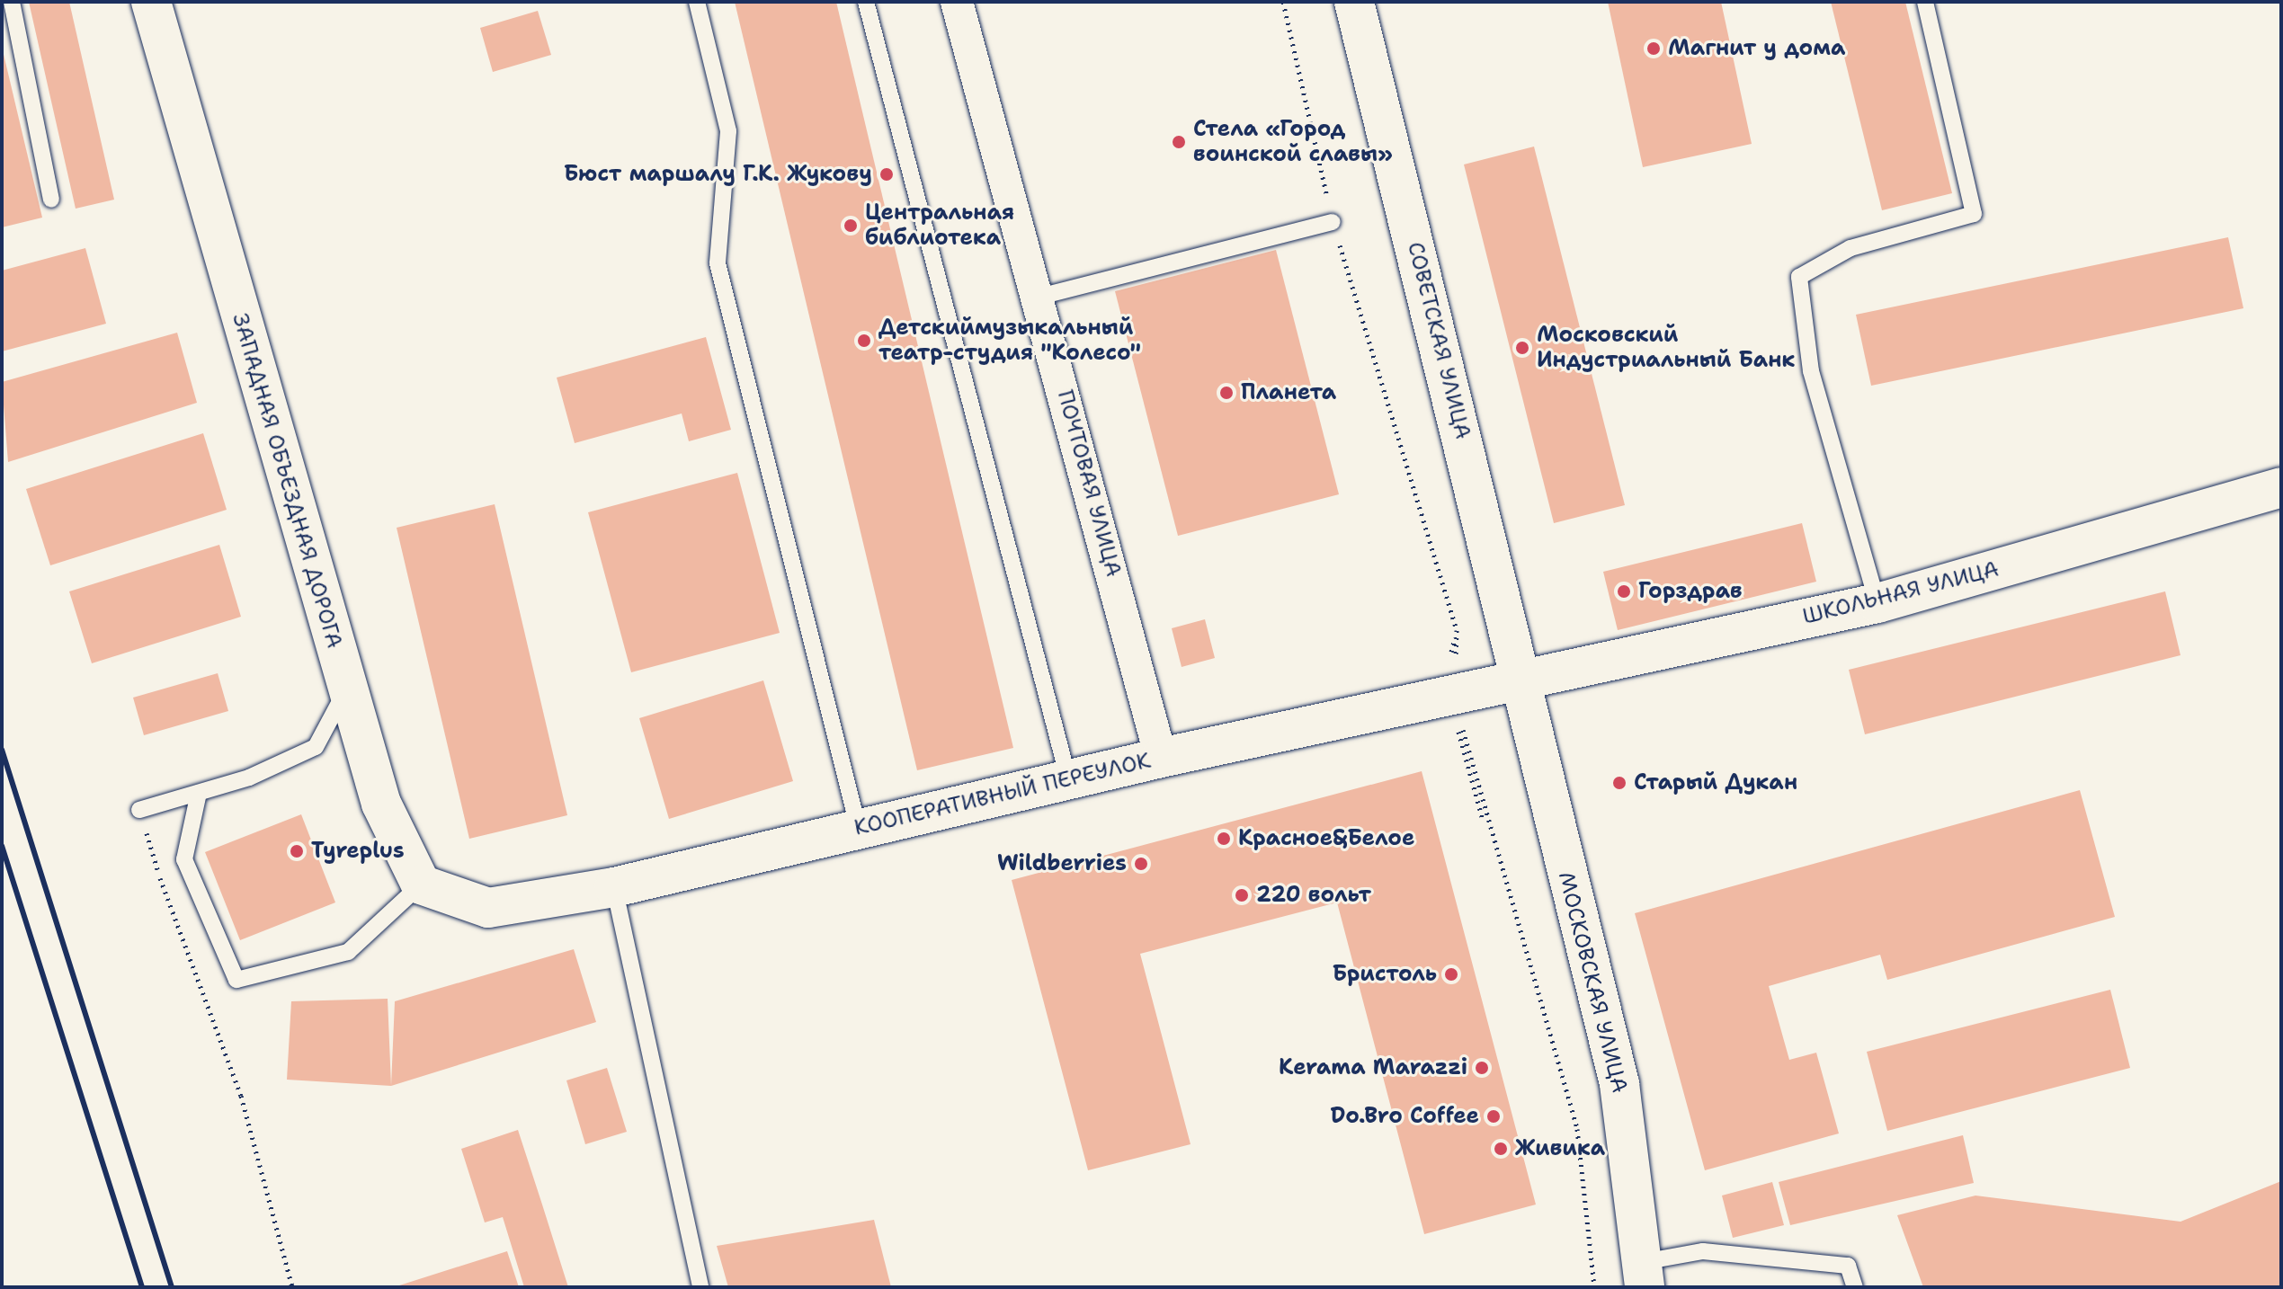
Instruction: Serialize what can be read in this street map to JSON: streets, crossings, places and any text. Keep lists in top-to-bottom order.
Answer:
{
  "streets": {
    "main road": [
      "СОВЕТСКАЯ УЛИЦА",
      "ЗАПАДНАЯ ОБЪЕЗДНАЯ ДОРОГА",
      "ШКОЛЬНАЯ УЛИЦА",
      "КООПЕРАТИВНЫЙ ПЕРЕУЛОК",
      "МОСКОВСКАЯ УЛИЦА"
    ],
    "street": ["ПОЧТОВАЯ УЛИЦА"]
  },
  "crossings": [
    ["СОВЕТСКАЯ УЛИЦА", "ШКОЛЬНАЯ УЛИЦА"],
    ["СОВЕТСКАЯ УЛИЦА", "КООПЕРАТИВНЫЙ ПЕРЕУЛОК"],
    ["СОВЕТСКАЯ УЛИЦА", "МОСКОВСКАЯ УЛИЦА"],
    ["ЗАПАДНАЯ ОБЪЕЗДНАЯ ДОРОГА", "КООПЕРАТИВНЫЙ ПЕРЕУЛОК"],
    ["ПОЧТОВАЯ УЛИЦА", "КООПЕРАТИВНЫЙ ПЕРЕУЛОК"],
    ["ШКОЛЬНАЯ УЛИЦА", "КООПЕРАТИВНЫЙ ПЕРЕУЛОК"],
    ["ШКОЛЬНАЯ УЛИЦА", "МОСКОВСКАЯ УЛИЦА"],
    ["КООПЕРАТИВНЫЙ ПЕРЕУЛОК", "МОСКОВСКАЯ УЛИЦА"]
  ],
  "places": [
    "Магнит у дома",
    "Стела «Город воинской славы»",
    "Бюст маршалу Г.К. Жукову",
    "Центральная библиотека",
    "Детскиймузыкальный театр-студия \"Колесо\"",
    "Московский Индустриальный Банк",
    "Планета",
    "Горздрав",
    "Старый Дукан",
    "Красное&Белое",
    "Tyreplus",
    "Wildberries",
    "220 вольт",
    "Бристоль",
    "Kerama Marazzi",
    "Do.Bro Coffee",
    "Живика"
  ]
}
